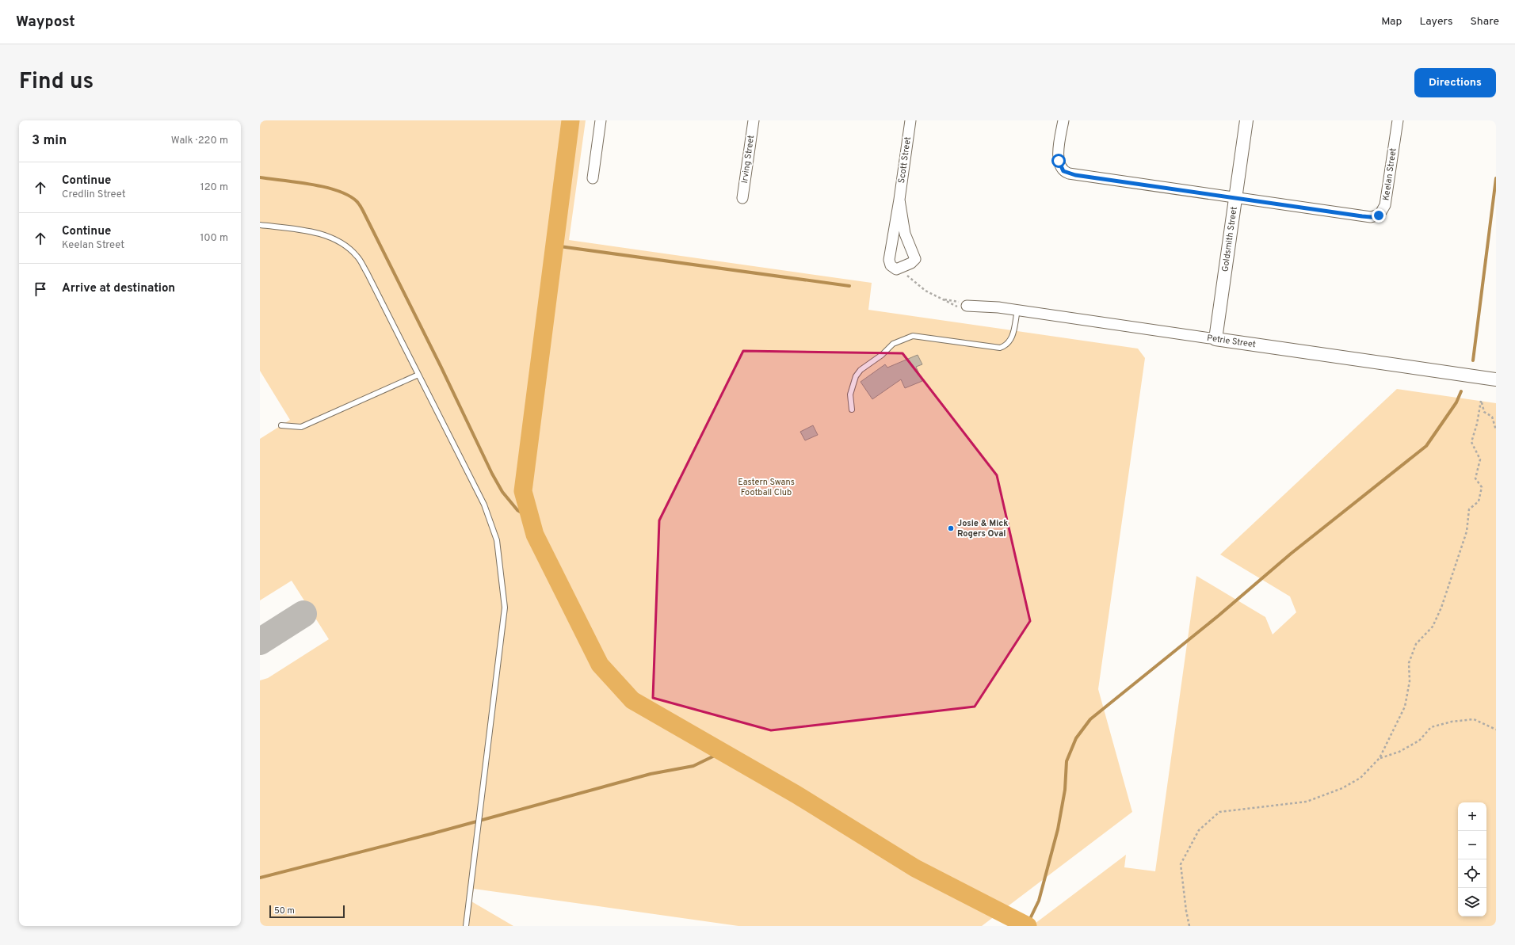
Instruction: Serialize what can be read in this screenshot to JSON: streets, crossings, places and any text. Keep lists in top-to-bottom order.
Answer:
{
  "streets": {
    "street": [
      "Irving Street",
      "Scott Street",
      "Keelan Street",
      "Goldsmith Street",
      "Petrie Street"
    ]
  },
  "crossings": [
    ["Keelan Street", "Goldsmith Street"],
    ["Goldsmith Street", "Petrie Street"]
  ],
  "parks": ["Eastern Swans Football Club"],
  "places": ["Josie & Mick Rogers Oval"],
  "scale_bar": "50 m",
  "page": {
    "header": "Waypost",
    "nav": ["Map", "Layers", "Share"],
    "title": "Find us",
    "buttons": "Directions",
    "heading": ["3 min", "Walk · 220 m"],
    "list": [
      ["Continue", "Credlin Street", "120 m"],
      ["Continue", "Keelan Street", "100 m"],
      "Arrive at destination"
    ],
    "map_buttons": ["+", "−"],
    "scale": "50 m"
  }
}
